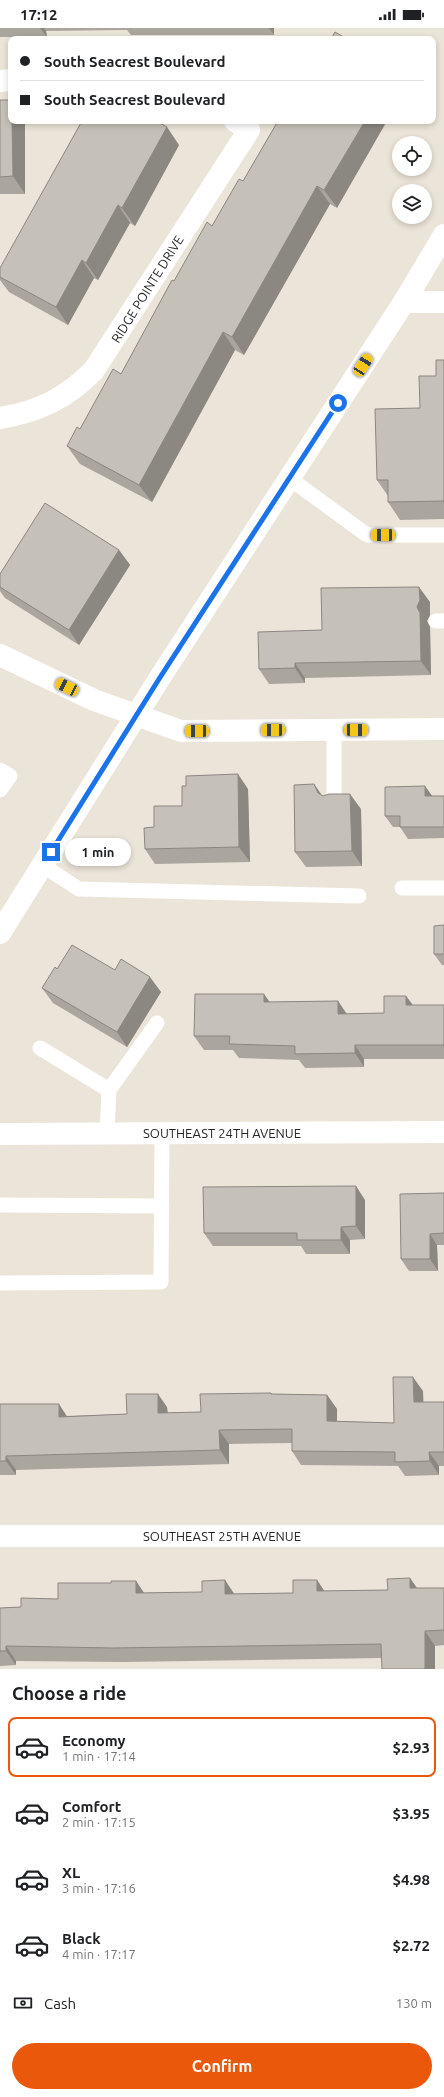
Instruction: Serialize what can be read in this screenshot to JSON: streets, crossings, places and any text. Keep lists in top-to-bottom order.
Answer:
{
  "streets": {
    "street": ["RIDGE POINTE DRIVE", "SOUTHEAST 24TH AVENUE", "SOUTHEAST 25TH AVENUE"]
  },
  "page": {
    "status": "17:12",
    "banner": ["South Seacrest Boulevard", "South Seacrest Boulevard"],
    "bubble": "1 min",
    "heading": "Choose a ride",
    "list": [
      {
        "name": "Economy",
        "note": "1 min · 17:14",
        "value": "$2.93"
      },
      {
        "name": "Comfort",
        "note": "2 min · 17:15",
        "value": "$3.95"
      },
      {
        "name": "XL",
        "note": "3 min · 17:16",
        "value": "$4.98"
      },
      {
        "name": "Black",
        "note": "4 min · 17:17",
        "value": "$2.72"
      }
    ],
    "pay": ["Cash", "130 m"],
    "buttons": "Confirm"
  }
}
